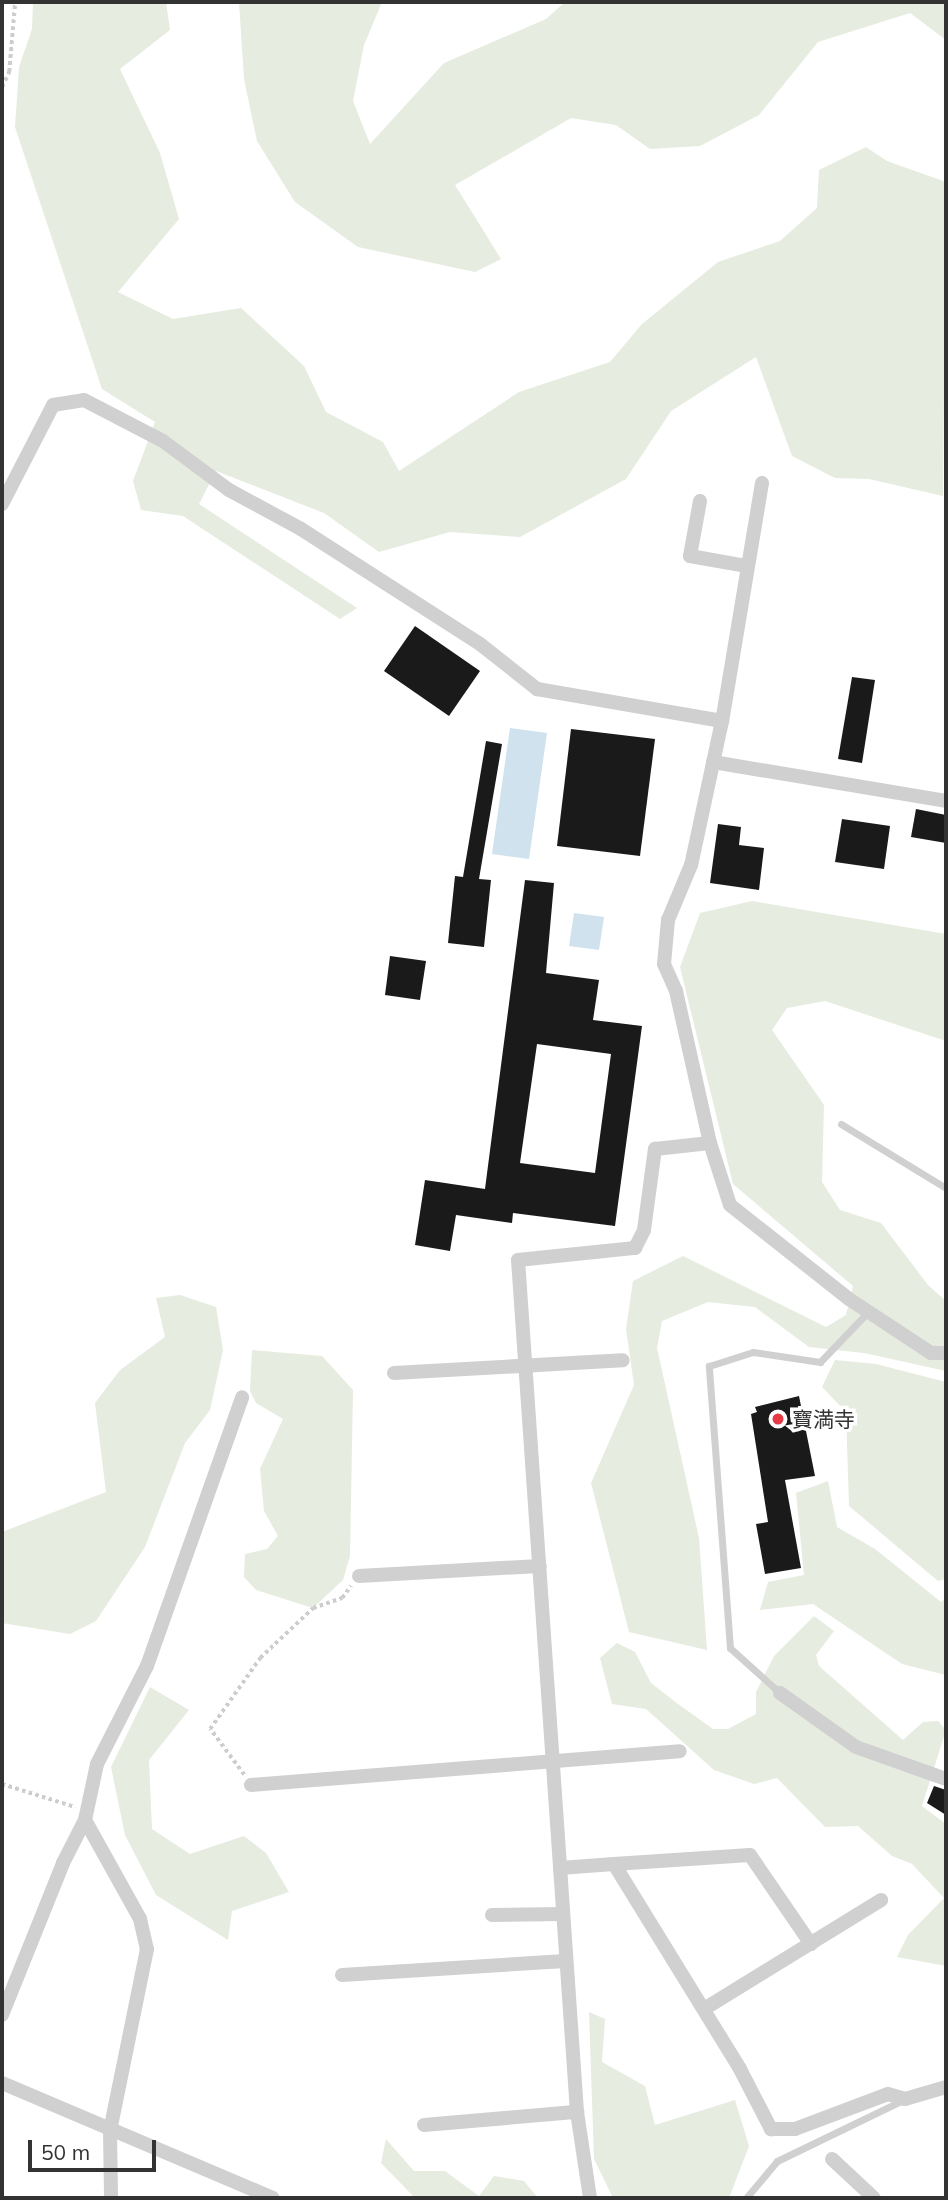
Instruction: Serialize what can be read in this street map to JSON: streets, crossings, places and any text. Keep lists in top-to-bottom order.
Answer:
{
  "places": ["寶満寺"],
  "scale_bar": "50 m"
}
